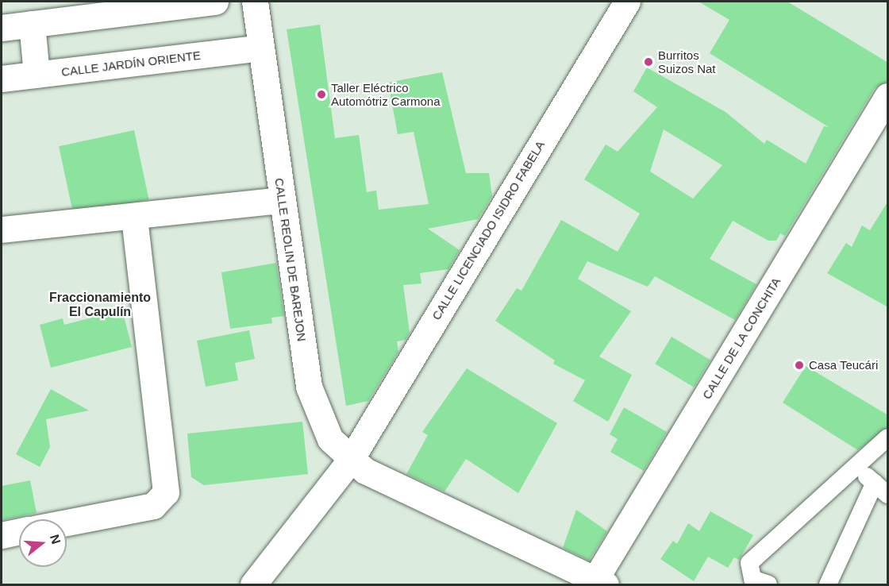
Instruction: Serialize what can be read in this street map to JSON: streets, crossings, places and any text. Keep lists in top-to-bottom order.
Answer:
{
  "streets": {
    "street": [
      "CALLE JARDÍN ORIENTE",
      "CALLE LICENCIADO ISIDRO FABELA",
      "CALLE REOLIN DE BAREJON",
      "CALLE DE LA CONCHITA"
    ]
  },
  "crossings": [
    ["CALLE JARDÍN ORIENTE", "CALLE REOLIN DE BAREJON"],
    ["CALLE LICENCIADO ISIDRO FABELA", "CALLE REOLIN DE BAREJON"],
    ["CALLE REOLIN DE BAREJON", "CALLE DE LA CONCHITA"]
  ],
  "districts": ["Fraccionamiento El Capulín"],
  "places": ["Burritos Suizos Nat", "Taller Eléctrico Automótriz Carmona", "Casa Teucári"],
  "north": "right"
}
